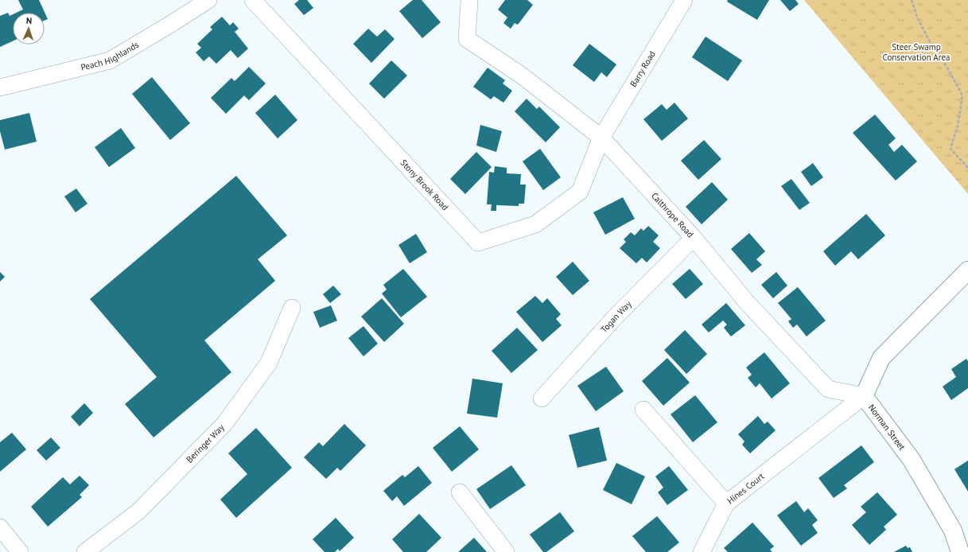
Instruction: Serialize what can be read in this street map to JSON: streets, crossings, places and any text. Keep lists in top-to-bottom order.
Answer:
{
  "streets": {
    "street": [
      "Peach Highlands",
      "Barry Road",
      "Stony Brook Road",
      "Calthrope Road",
      "Togan Way",
      "Norman Street",
      "Beringer Way",
      "Hines Court"
    ]
  },
  "crossings": [
    ["Barry Road", "Stony Brook Road"],
    ["Barry Road", "Calthrope Road"],
    ["Stony Brook Road", "Calthrope Road"],
    ["Calthrope Road", "Togan Way"],
    ["Calthrope Road", "Norman Street"],
    ["Calthrope Road", "Hines Court"],
    ["Norman Street", "Hines Court"]
  ],
  "parks": ["Steer Swamp Conservation Area"],
  "north": "top"
}
